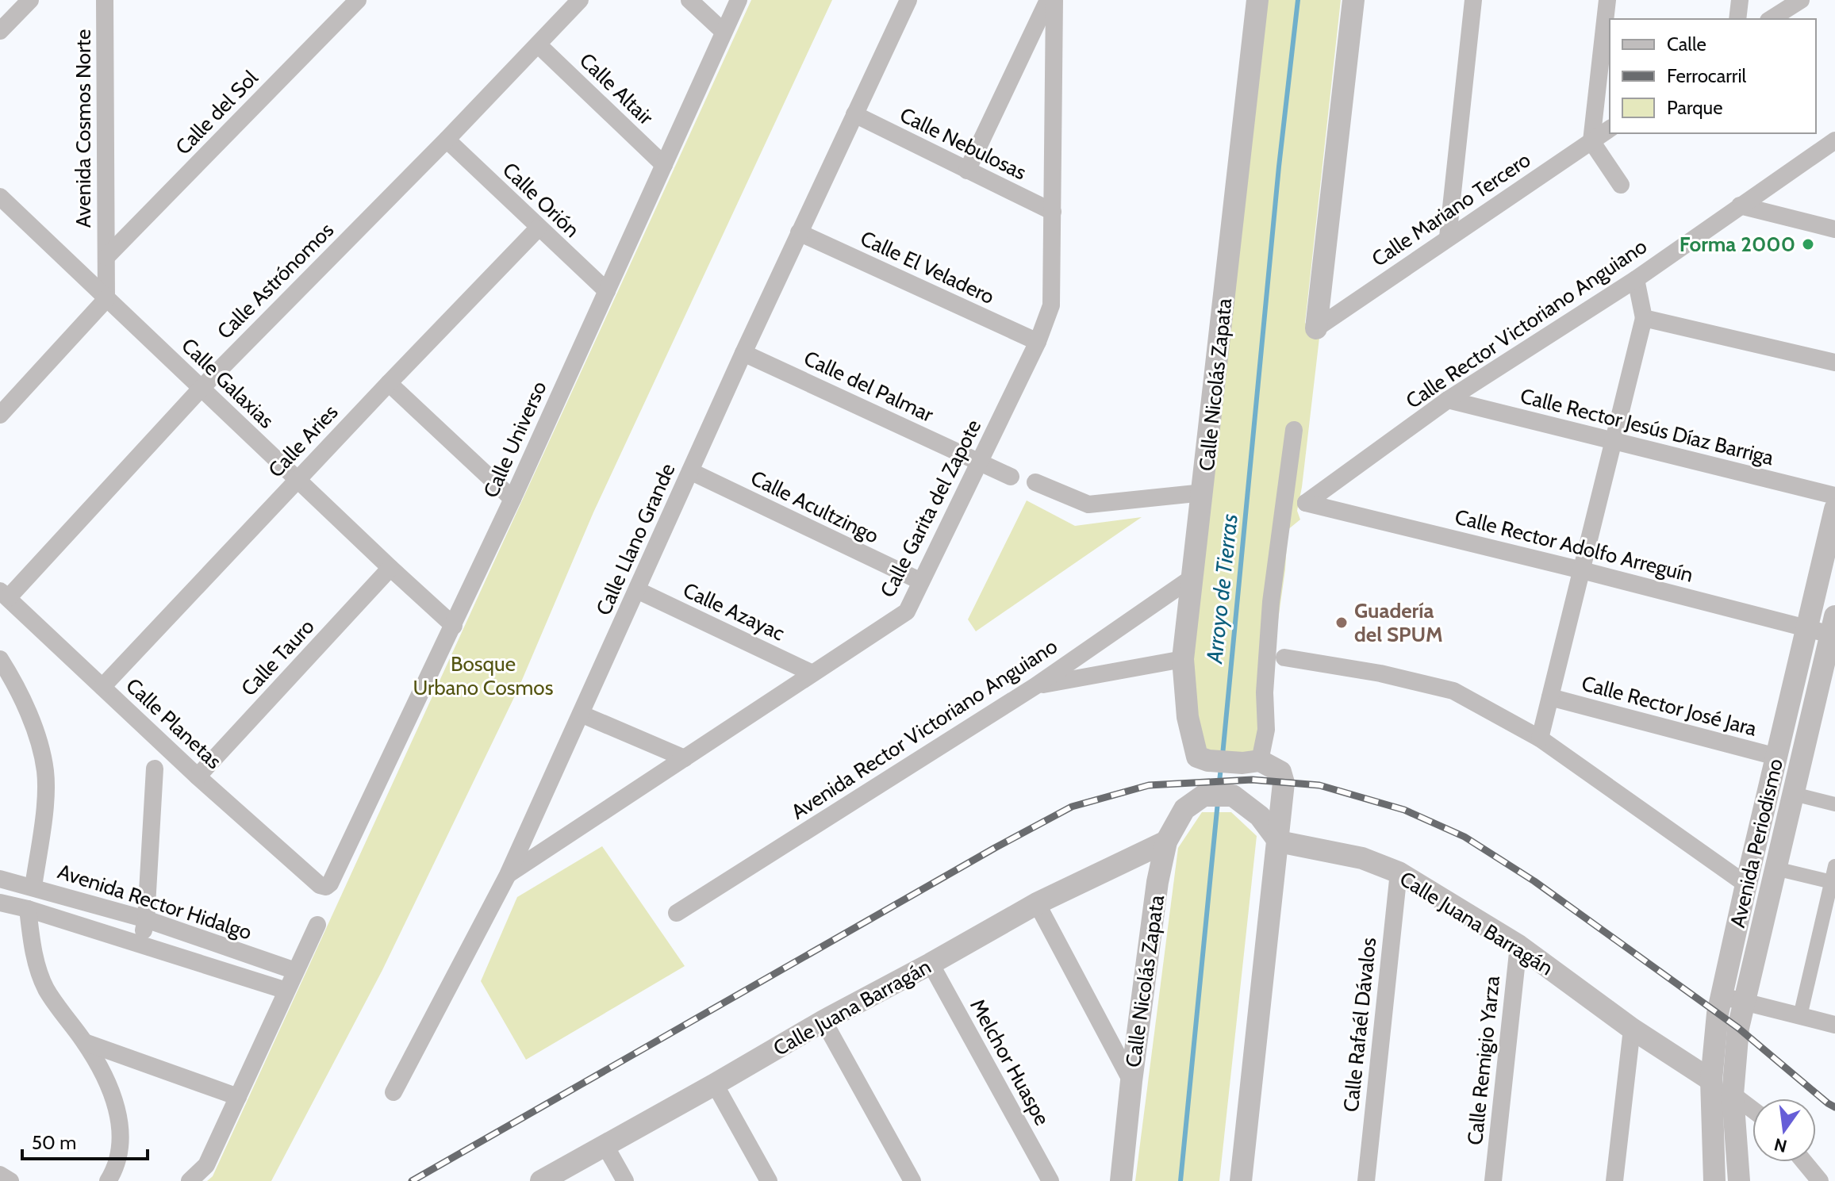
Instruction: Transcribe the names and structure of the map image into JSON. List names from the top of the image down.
{
  "streets": {
    "street": [
      "Calle Altair",
      "Calle del Sol",
      "Avenida Cosmos Norte",
      "Calle Nebulosas",
      "Calle Orión",
      "Calle Mariano Tercero",
      "Calle El Veladero",
      "Calle Astrónomos",
      "Calle Rector Victoriano Anguiano",
      "Calle Galaxias",
      "Calle Nicolás Zapata",
      "Calle del Palmar",
      "Calle Rector Jesús Díaz Barriga",
      "Calle Universo",
      "Calle Aries",
      "Calle Acultzingo",
      "Calle Garita del Zapote",
      "Calle Llano Grande",
      "Calle Rector Adolfo Arreguín",
      "Calle Azayac",
      "Calle Tauro",
      "Calle Rector José Jara",
      "Calle Planetas",
      "Avenida Rector Victoriano Anguiano",
      "Avenida Periodismo",
      "Avenida Rector Hidalgo",
      "Calle Juana Barragán",
      "Calle Rafaél Dávalos",
      "Calle Remigio Yarza",
      "Melchor Huaspe"
    ]
  },
  "crossings": [
    ["Calle Altair", "Calle Astrónomos"],
    ["Calle Altair", "Calle Universo"],
    ["Calle del Sol", "Avenida Cosmos Norte"],
    ["Avenida Cosmos Norte", "Calle Galaxias"],
    ["Calle Nebulosas", "Calle Garita del Zapote"],
    ["Calle Nebulosas", "Calle Llano Grande"],
    ["Calle Orión", "Calle Astrónomos"],
    ["Calle Orión", "Calle Universo"],
    ["Calle Orión", "Calle Aries"],
    ["Calle El Veladero", "Calle Garita del Zapote"],
    ["Calle El Veladero", "Calle Llano Grande"],
    ["Calle Astrónomos", "Calle Galaxias"],
    ["Calle Astrónomos", "Calle Planetas"],
    ["Calle Rector Victoriano Anguiano", "Calle Rector Jesús Díaz Barriga"],
    ["Calle Rector Victoriano Anguiano", "Calle Rector Adolfo Arreguín"],
    ["Calle Galaxias", "Calle Universo"],
    ["Calle Galaxias", "Calle Aries"],
    ["Calle Galaxias", "Calle Tauro"],
    ["Calle Nicolás Zapata", "Avenida Rector Victoriano Anguiano"],
    ["Calle Nicolás Zapata", "Calle Juana Barragán"],
    ["Calle del Palmar", "Calle Garita del Zapote"],
    ["Calle del Palmar", "Calle Llano Grande"],
    ["Calle Universo", "Calle Planetas"],
    ["Calle Aries", "Calle Planetas"],
    ["Calle Acultzingo", "Calle Garita del Zapote"],
    ["Calle Acultzingo", "Calle Llano Grande"],
    ["Calle Garita del Zapote", "Calle Llano Grande"],
    ["Calle Garita del Zapote", "Calle Azayac"],
    ["Calle Llano Grande", "Calle Azayac"],
    ["Calle Rector Adolfo Arreguín", "Avenida Periodismo"],
    ["Calle Tauro", "Calle Planetas"],
    ["Calle Rector José Jara", "Avenida Periodismo"],
    ["Avenida Periodismo", "Calle Juana Barragán"],
    ["Calle Juana Barragán", "Calle Rafaél Dávalos"],
    ["Calle Juana Barragán", "Calle Remigio Yarza"],
    ["Calle Juana Barragán", "Melchor Huaspe"]
  ],
  "water": ["Arroyo de Tierras"],
  "parks": ["Bosque Urbano Cosmos"],
  "places": ["Forma 2000", "Guadería del SPUM"],
  "legend": ["Calle", "Ferrocarril", "Parque"],
  "scale_bar": "50 m",
  "north": "bottom"
}
